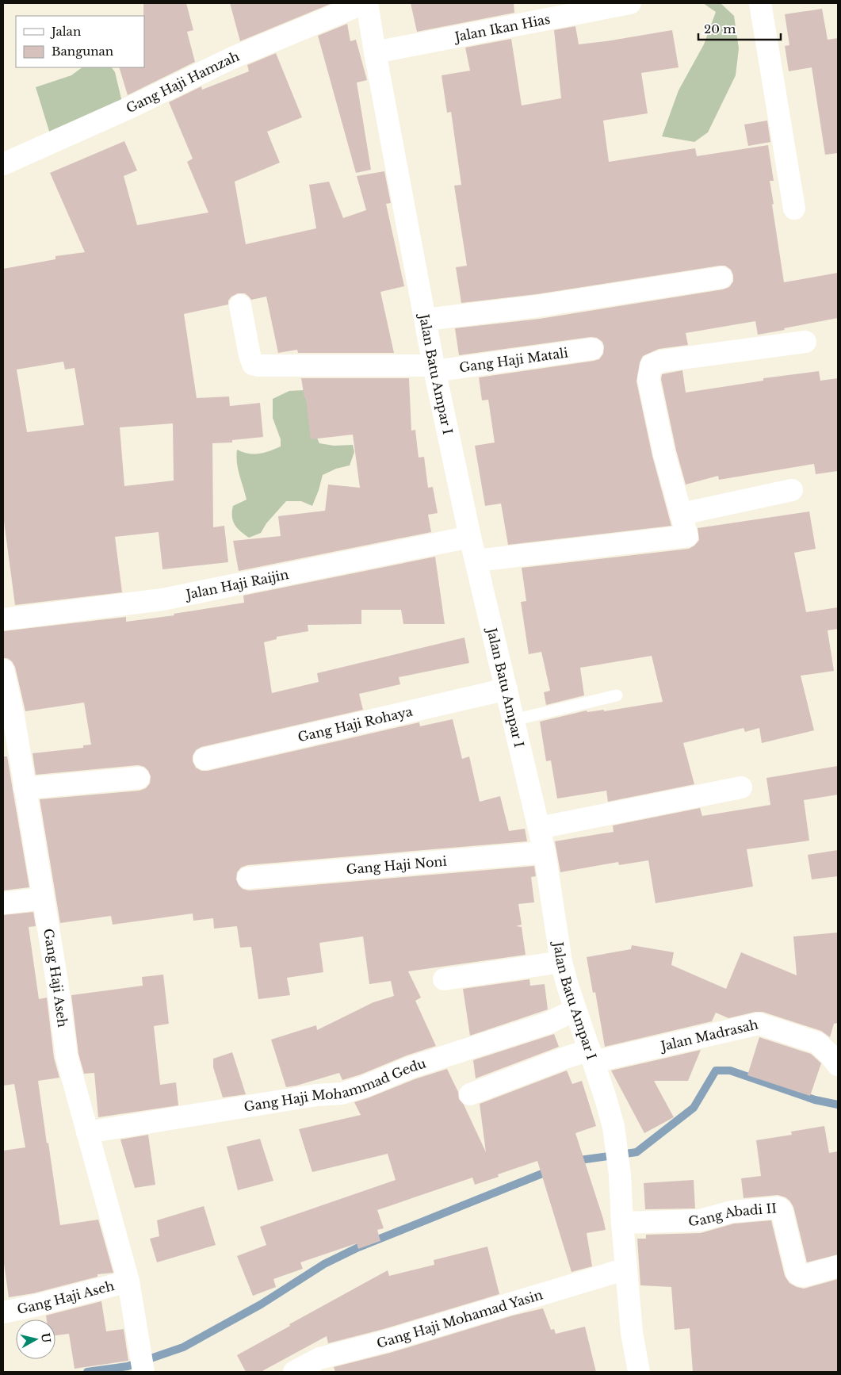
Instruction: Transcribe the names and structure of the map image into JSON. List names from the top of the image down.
{
  "streets": {
    "street": [
      "Jalan Ikan Hias",
      "Gang Haji Hamzah",
      "Gang Haji Matali",
      "Jalan Batu Ampar I",
      "Jalan Haji Raijin",
      "Gang Haji Rohaya",
      "Gang Haji Noni",
      "Gang Haji Aseh",
      "Jalan Madrasah",
      "Gang Haji Mohammad Gedu",
      "Gang Abadi II",
      "Gang Haji Mohamad Yasin"
    ]
  },
  "crossings": [
    ["Jalan Ikan Hias", "Jalan Batu Ampar I"],
    ["Gang Haji Matali", "Jalan Batu Ampar I"],
    ["Jalan Batu Ampar I", "Jalan Haji Raijin"],
    ["Jalan Batu Ampar I", "Gang Haji Rohaya"],
    ["Jalan Batu Ampar I", "Gang Haji Noni"],
    ["Jalan Batu Ampar I", "Jalan Madrasah"],
    ["Jalan Batu Ampar I", "Gang Haji Mohammad Gedu"],
    ["Jalan Batu Ampar I", "Gang Abadi II"],
    ["Jalan Batu Ampar I", "Gang Haji Mohamad Yasin"],
    ["Gang Haji Aseh", "Gang Haji Mohammad Gedu"]
  ],
  "legend": ["Jalan", "Bangunan"],
  "scale_bar": "20 m",
  "north": "right"
}
